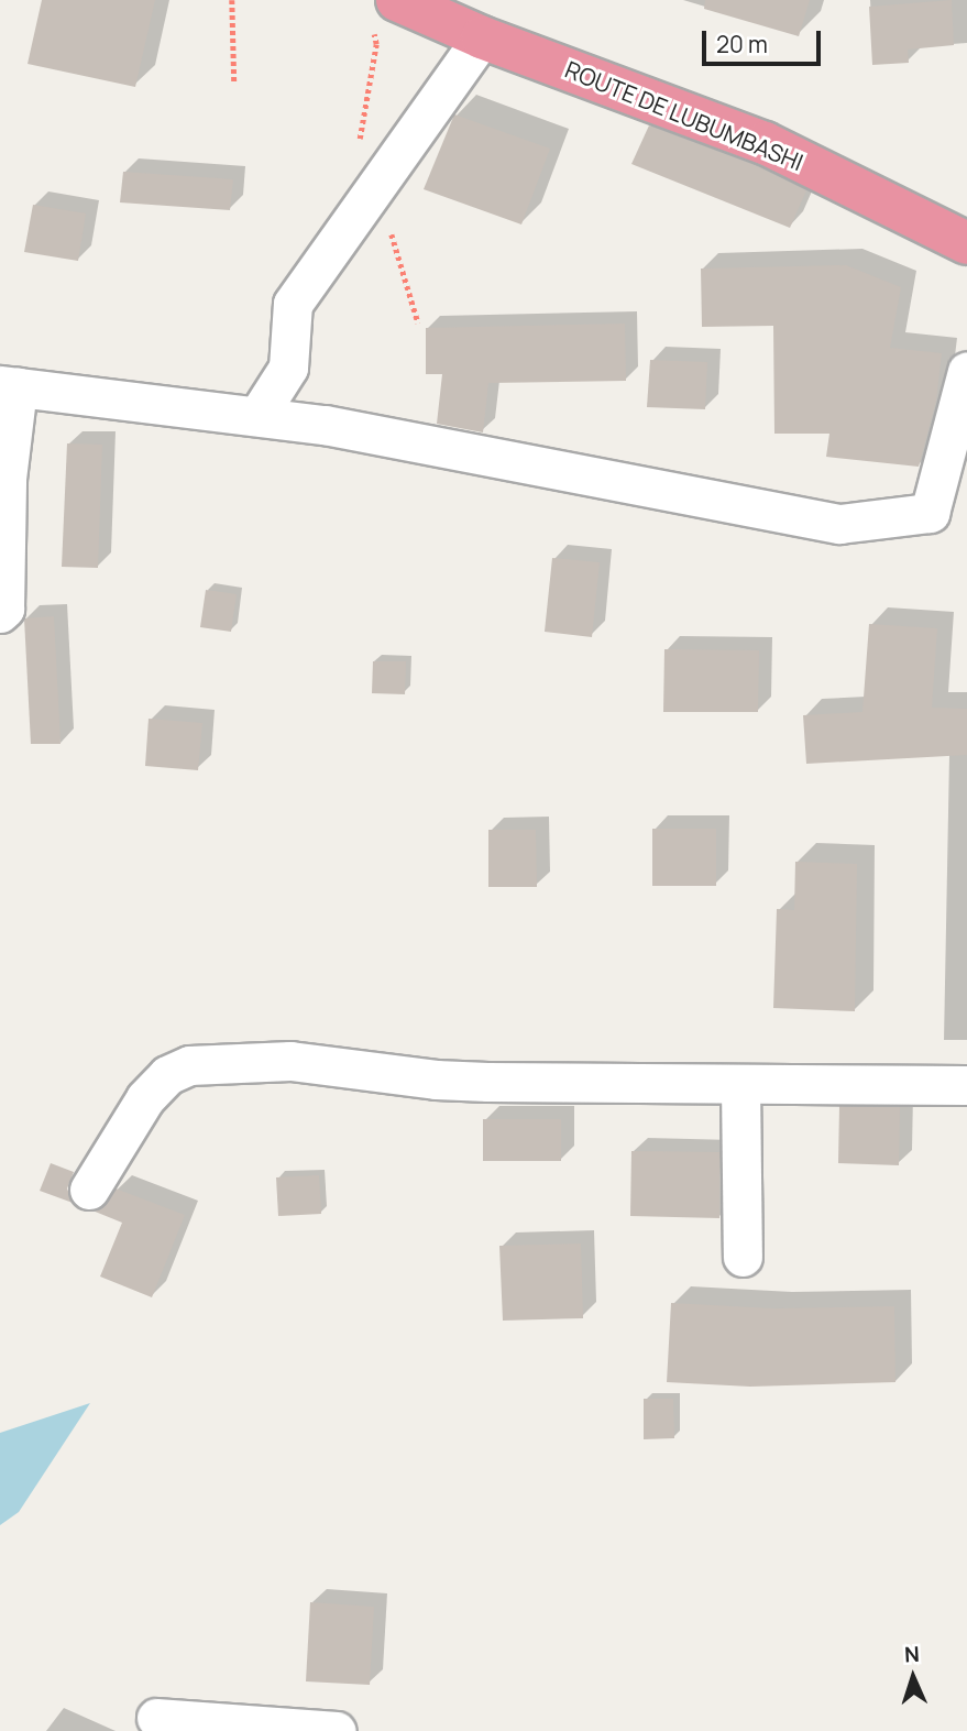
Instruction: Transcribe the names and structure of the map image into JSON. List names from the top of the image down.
{
  "streets": {
    "highway": ["ROUTE DE LUBUMBASHI"]
  },
  "scale_bar": "20 m",
  "north": "top"
}
